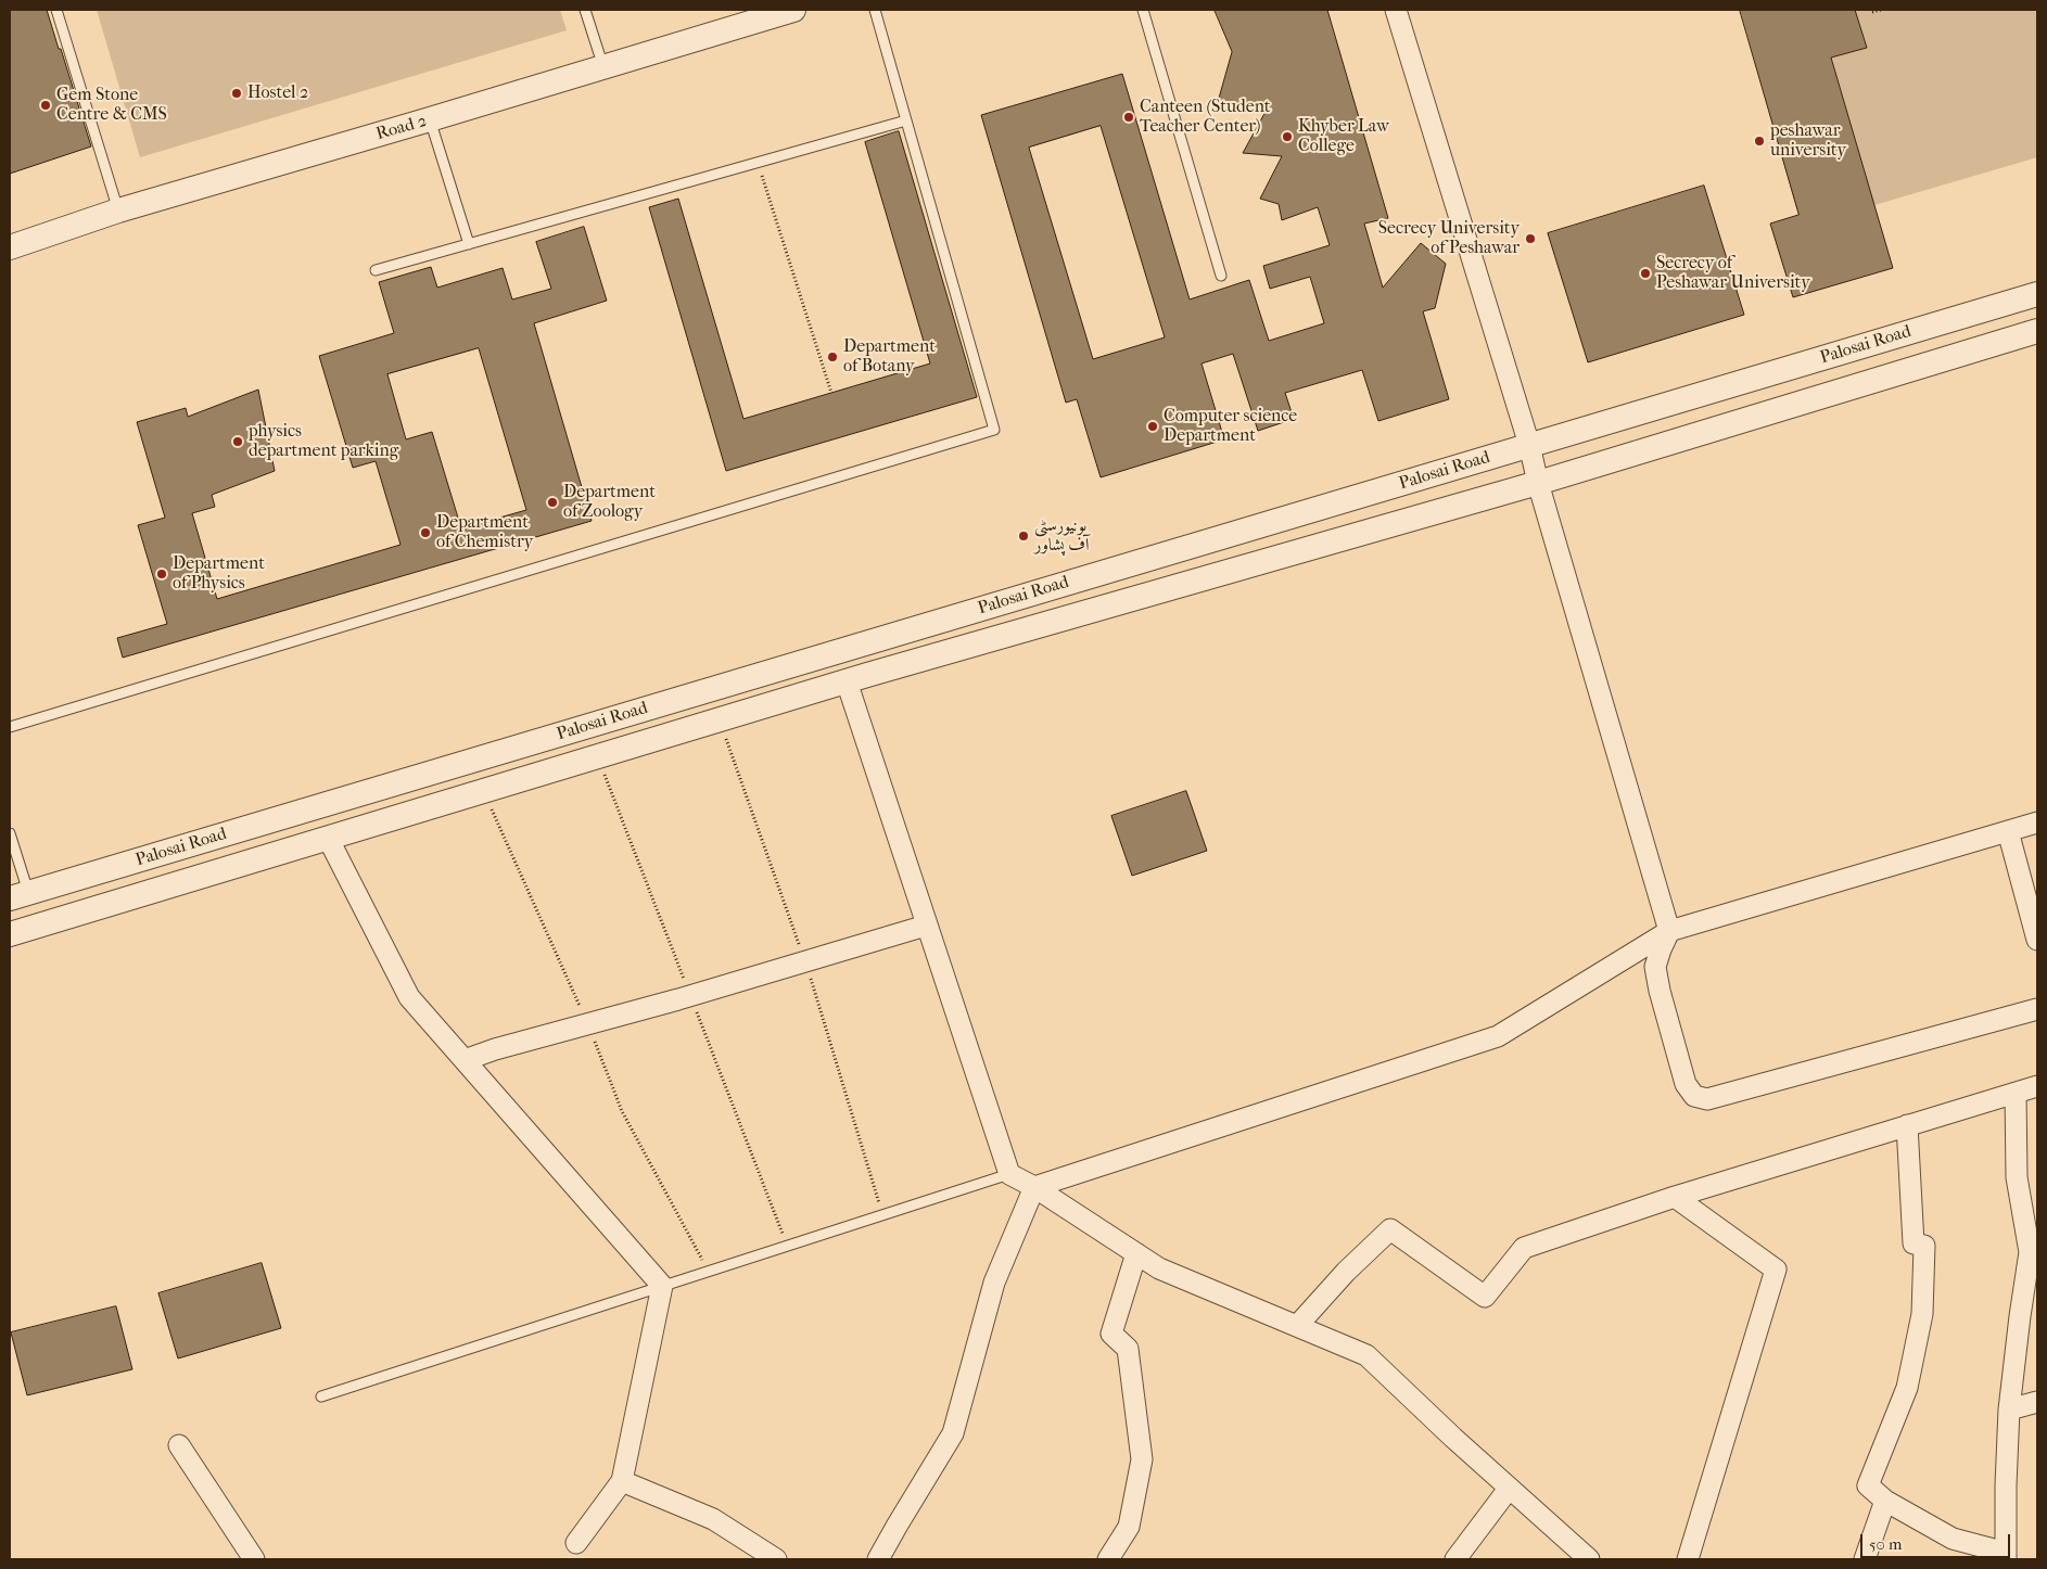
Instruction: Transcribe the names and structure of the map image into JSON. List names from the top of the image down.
{
  "streets": {
    "street": ["Road 2", "Palosai Road"]
  },
  "places": [
    "Hostel 2",
    "Gem Stone Centre & CMS",
    "Canteen (Student Teacher Center)",
    "Khyber Law College",
    "peshawar university",
    "Secrecy University of Peshawar",
    "Secrecy of Peshawar University",
    "Department of Botany",
    "Computer science Department",
    "physics department parking",
    "Department of Zoology",
    "Department of Chemistry",
    "یونیورسٹی آف پشاور",
    "Department of Physics"
  ],
  "scale_bar": "50 m"
}
